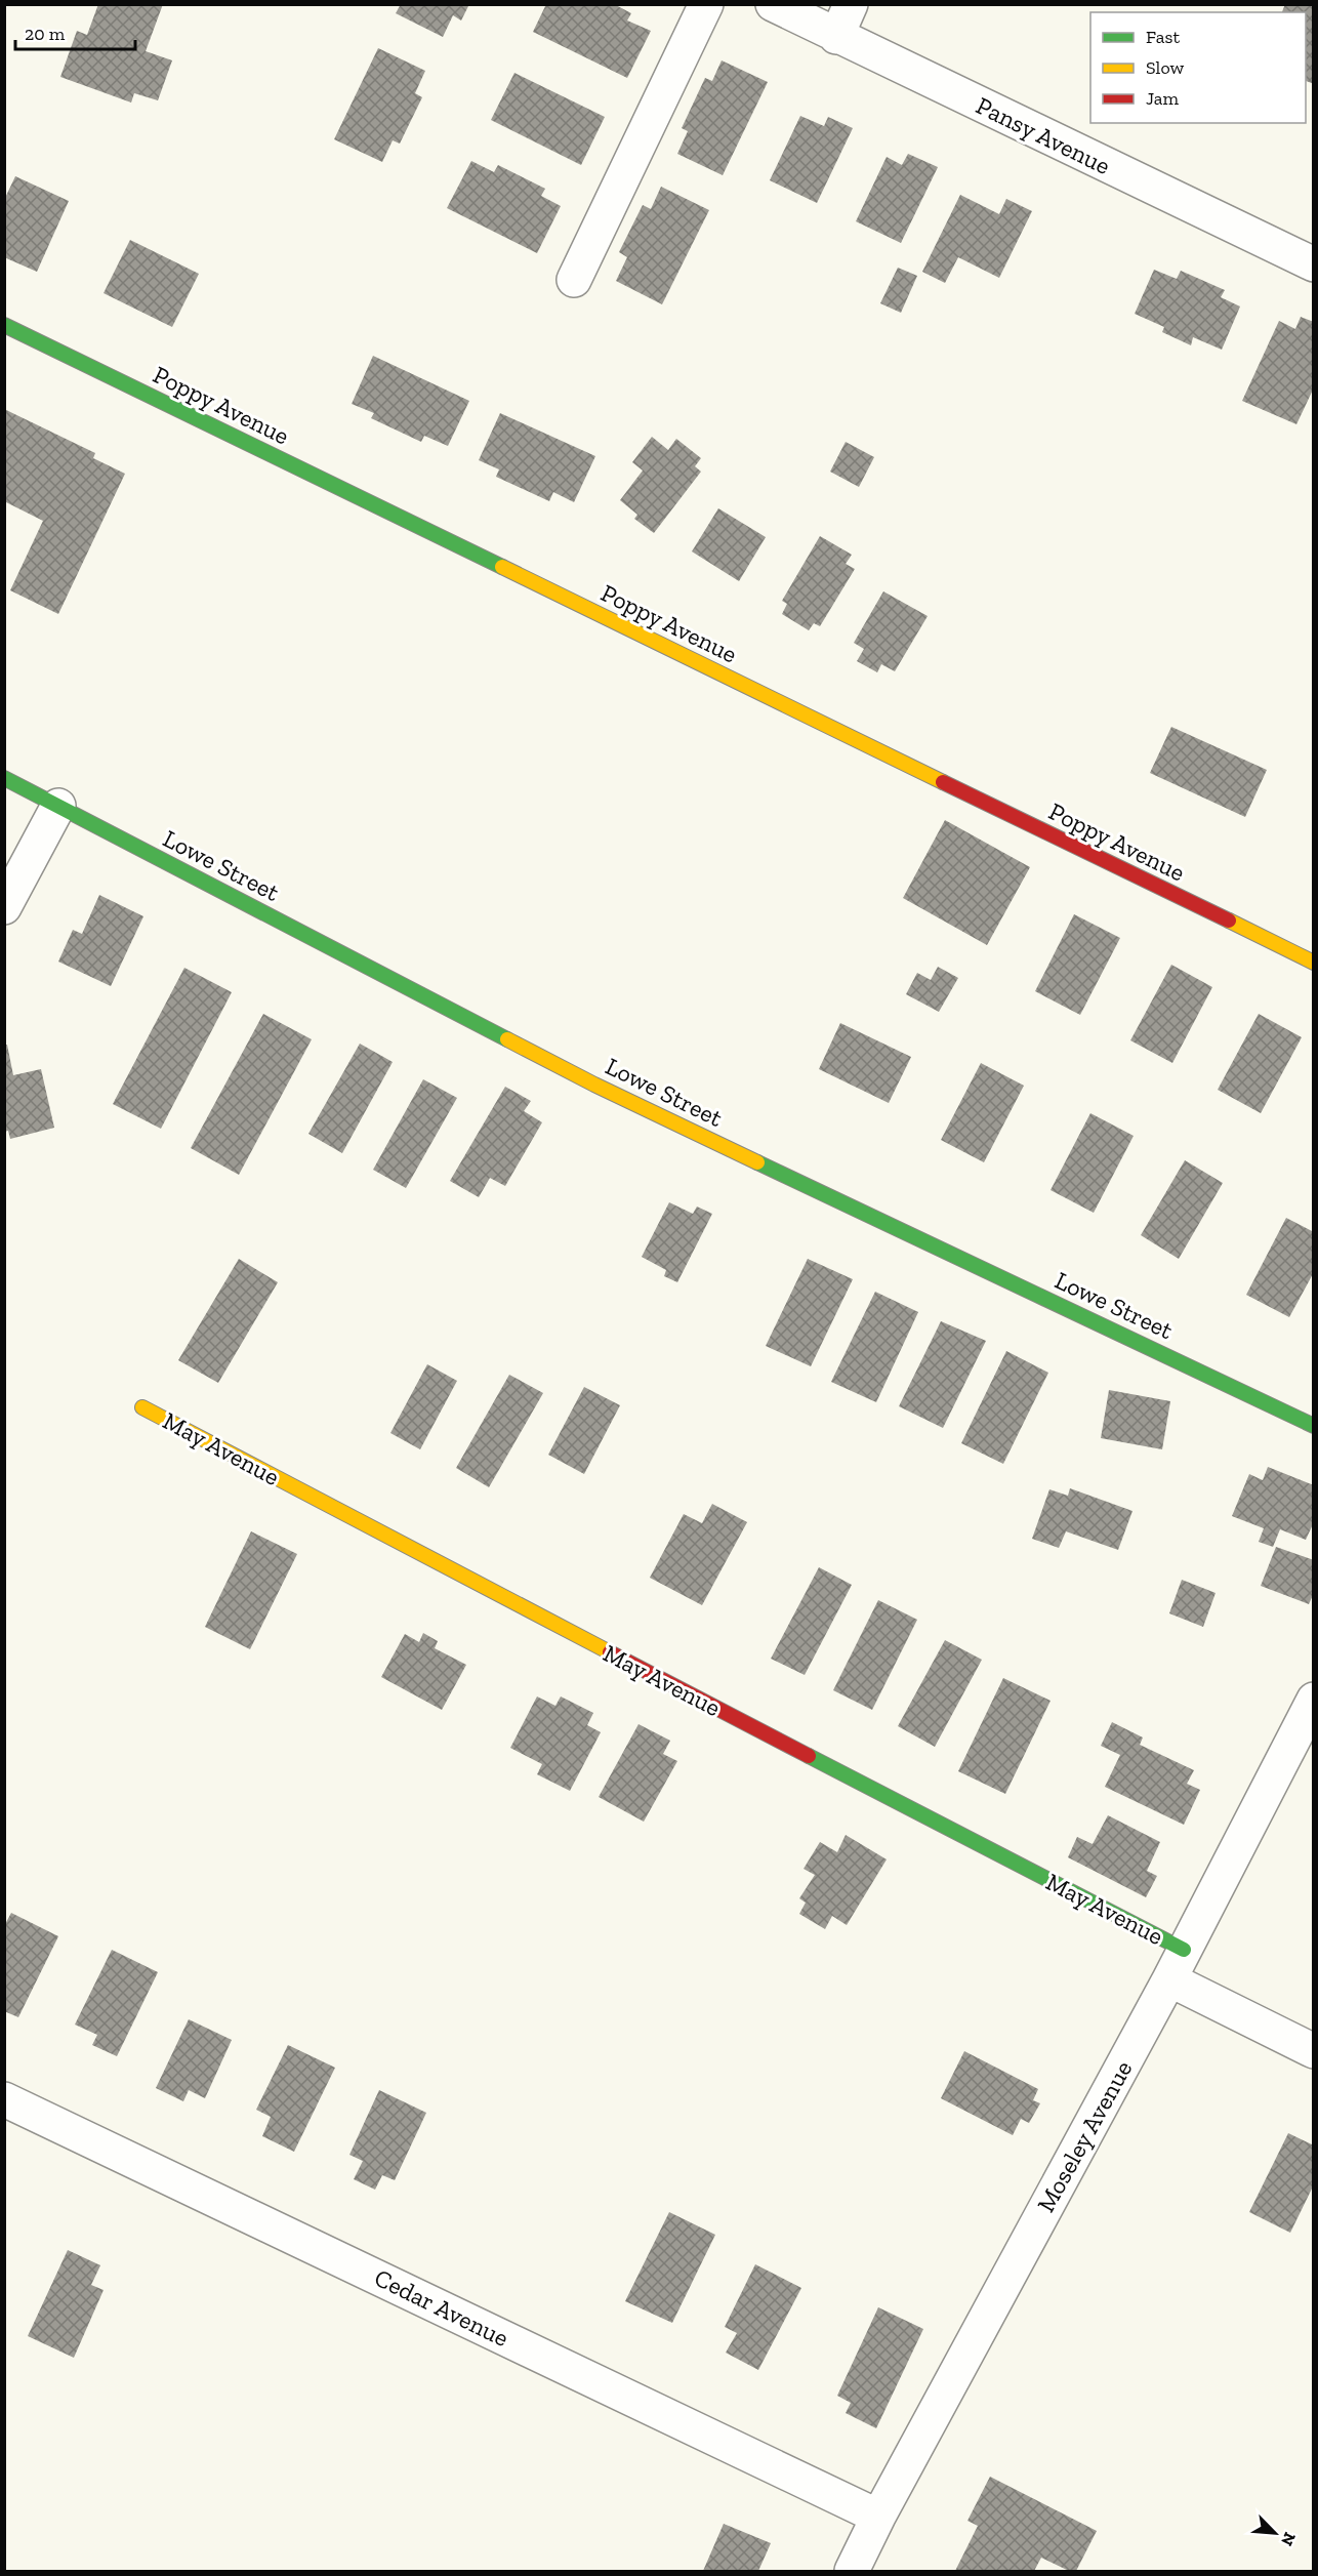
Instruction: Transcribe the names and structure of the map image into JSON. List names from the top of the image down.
{
  "streets": {
    "street": [
      "Pansy Avenue",
      "Poppy Avenue",
      "Lowe Street",
      "May Avenue",
      "Moseley Avenue",
      "Cedar Avenue"
    ]
  },
  "crossings": [
    ["May Avenue", "Moseley Avenue"],
    ["Moseley Avenue", "Cedar Avenue"]
  ],
  "legend": ["Fast", "Slow", "Jam"],
  "scale_bar": "20 m",
  "north": "bottom right"
}
